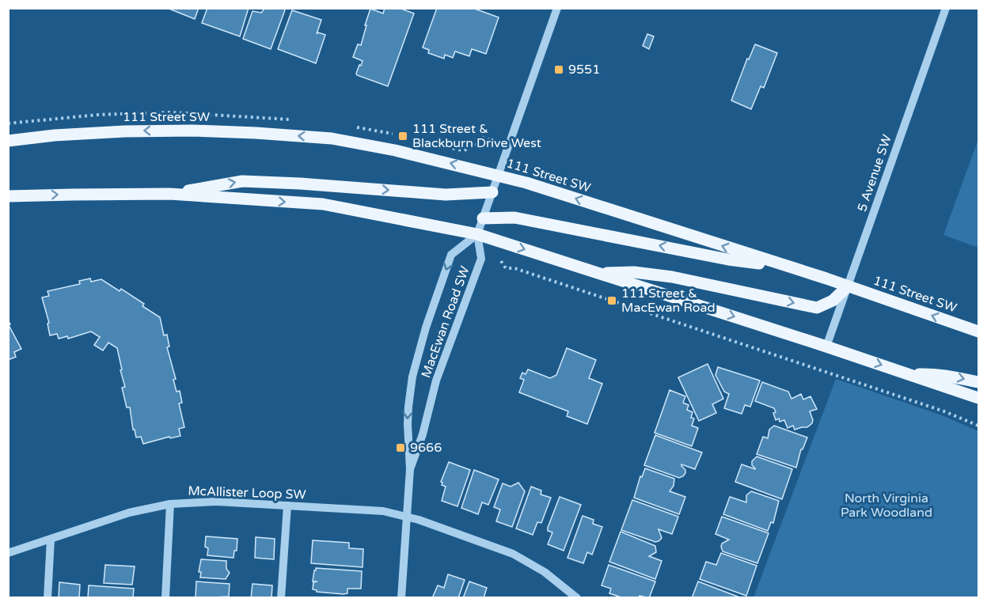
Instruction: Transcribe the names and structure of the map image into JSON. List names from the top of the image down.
{
  "streets": {
    "main road": ["111 Street SW"],
    "street": ["5 Avenue SW", "MacEwan Road SW", "McAllister Loop SW"]
  },
  "crossings": [
    ["111 Street SW", "5 Avenue SW"],
    ["MacEwan Road SW", "McAllister Loop SW"]
  ],
  "parks": ["North Virginia Park Woodland"],
  "places": {
    "transit": [
      "9551",
      "111 Street & Blackburn Drive West",
      "111 Street & MacEwan Road",
      "9666"
    ]
  }
}
